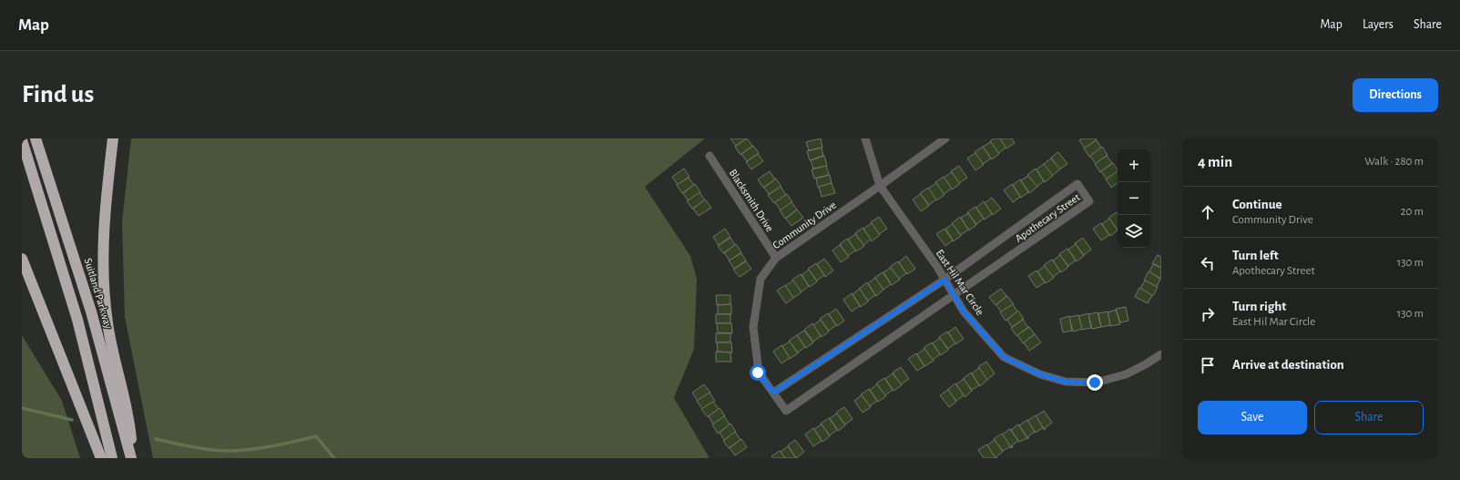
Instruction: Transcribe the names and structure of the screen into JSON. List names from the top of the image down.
{
  "streets": {
    "highway": ["Suitland Parkway"],
    "street": [
      "Blacksmith Drive",
      "Apothecary Street",
      "Community Drive",
      "East Hil Mar Circle"
    ]
  },
  "crossings": [
    ["Blacksmith Drive", "Community Drive"],
    ["Apothecary Street", "Community Drive"],
    ["Apothecary Street", "East Hil Mar Circle"],
    ["Community Drive", "East Hil Mar Circle"]
  ],
  "page": {
    "header": "Map",
    "nav": ["Map", "Layers", "Share"],
    "buttons": [
      "Directions",
      ["Save", "Share"]
    ],
    "title": "Find us",
    "heading": ["4 min", "Walk · 280 m"],
    "map_buttons": ["+", "−"],
    "list": [
      ["Continue", "Community Drive", "20 m"],
      ["Turn left", "Apothecary Street", "130 m"],
      ["Turn right", "East Hil Mar Circle", "130 m"],
      "Arrive at destination"
    ]
  }
}
